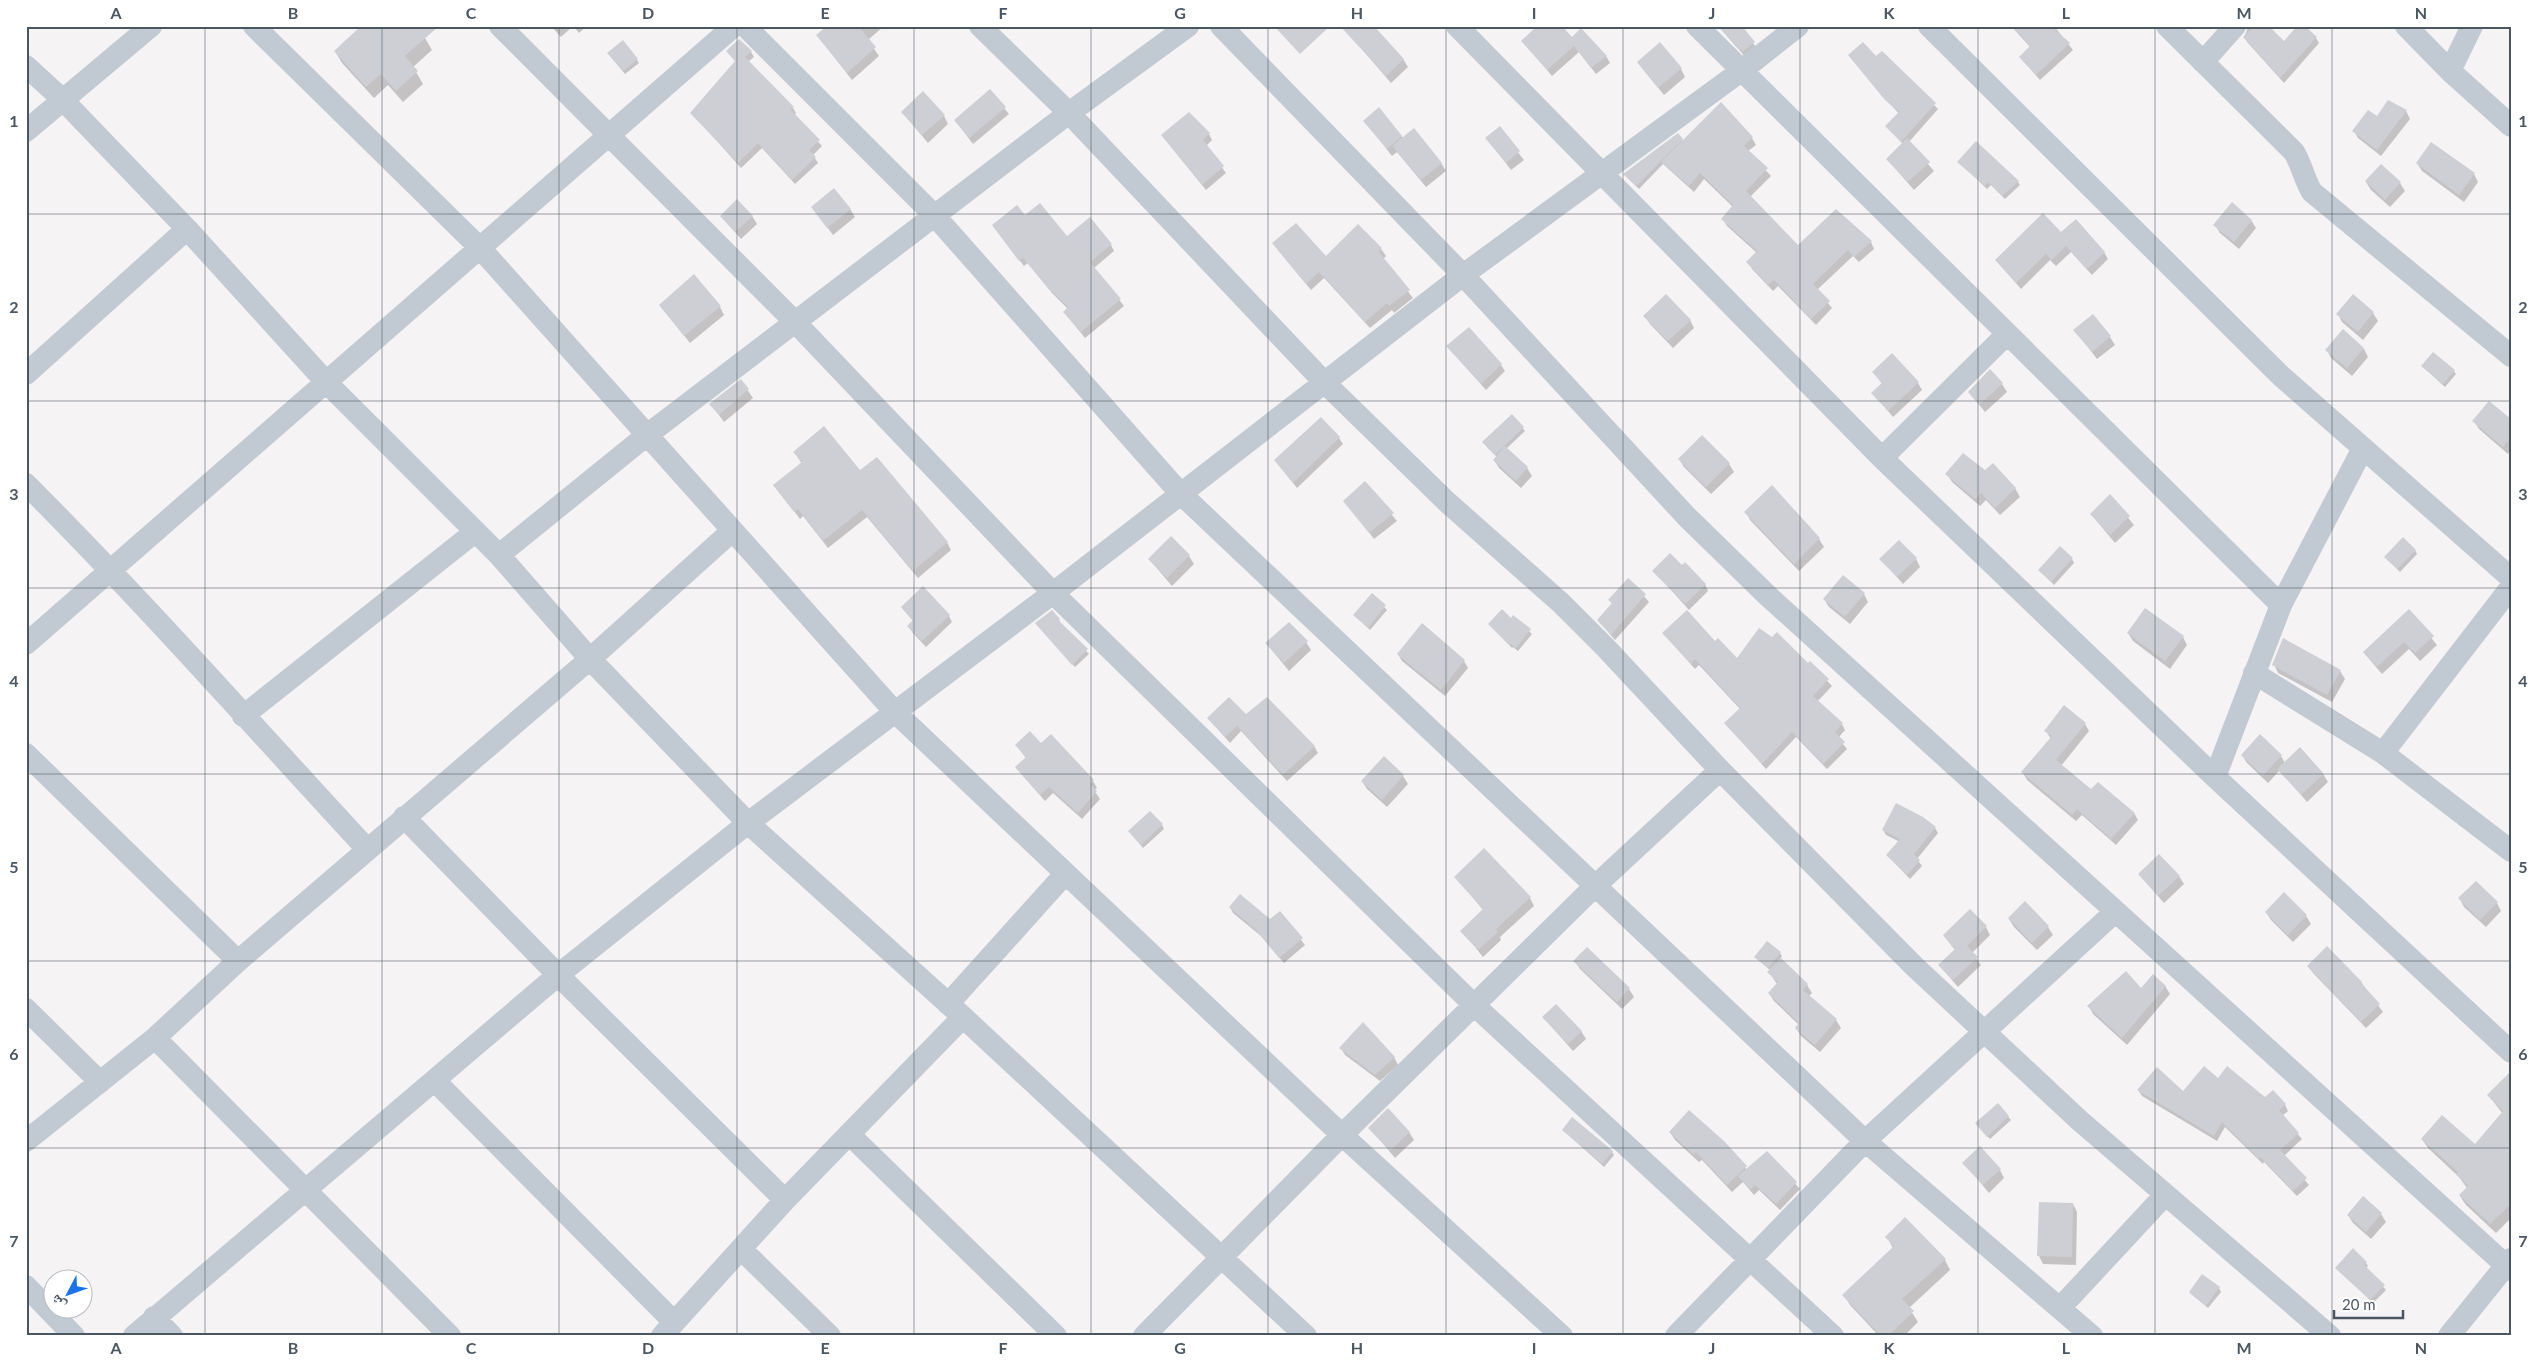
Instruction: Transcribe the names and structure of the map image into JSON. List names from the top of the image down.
{
  "scale_bar": "20 m",
  "north": "bottom left",
  "grid": {
    "columns": [
      "A",
      "B",
      "C",
      "D",
      "E",
      "F",
      "G",
      "H",
      "I",
      "J",
      "K",
      "L",
      "M",
      "N"
    ],
    "rows": [
      "1",
      "2",
      "3",
      "4",
      "5",
      "6",
      "7"
    ]
  }
}
